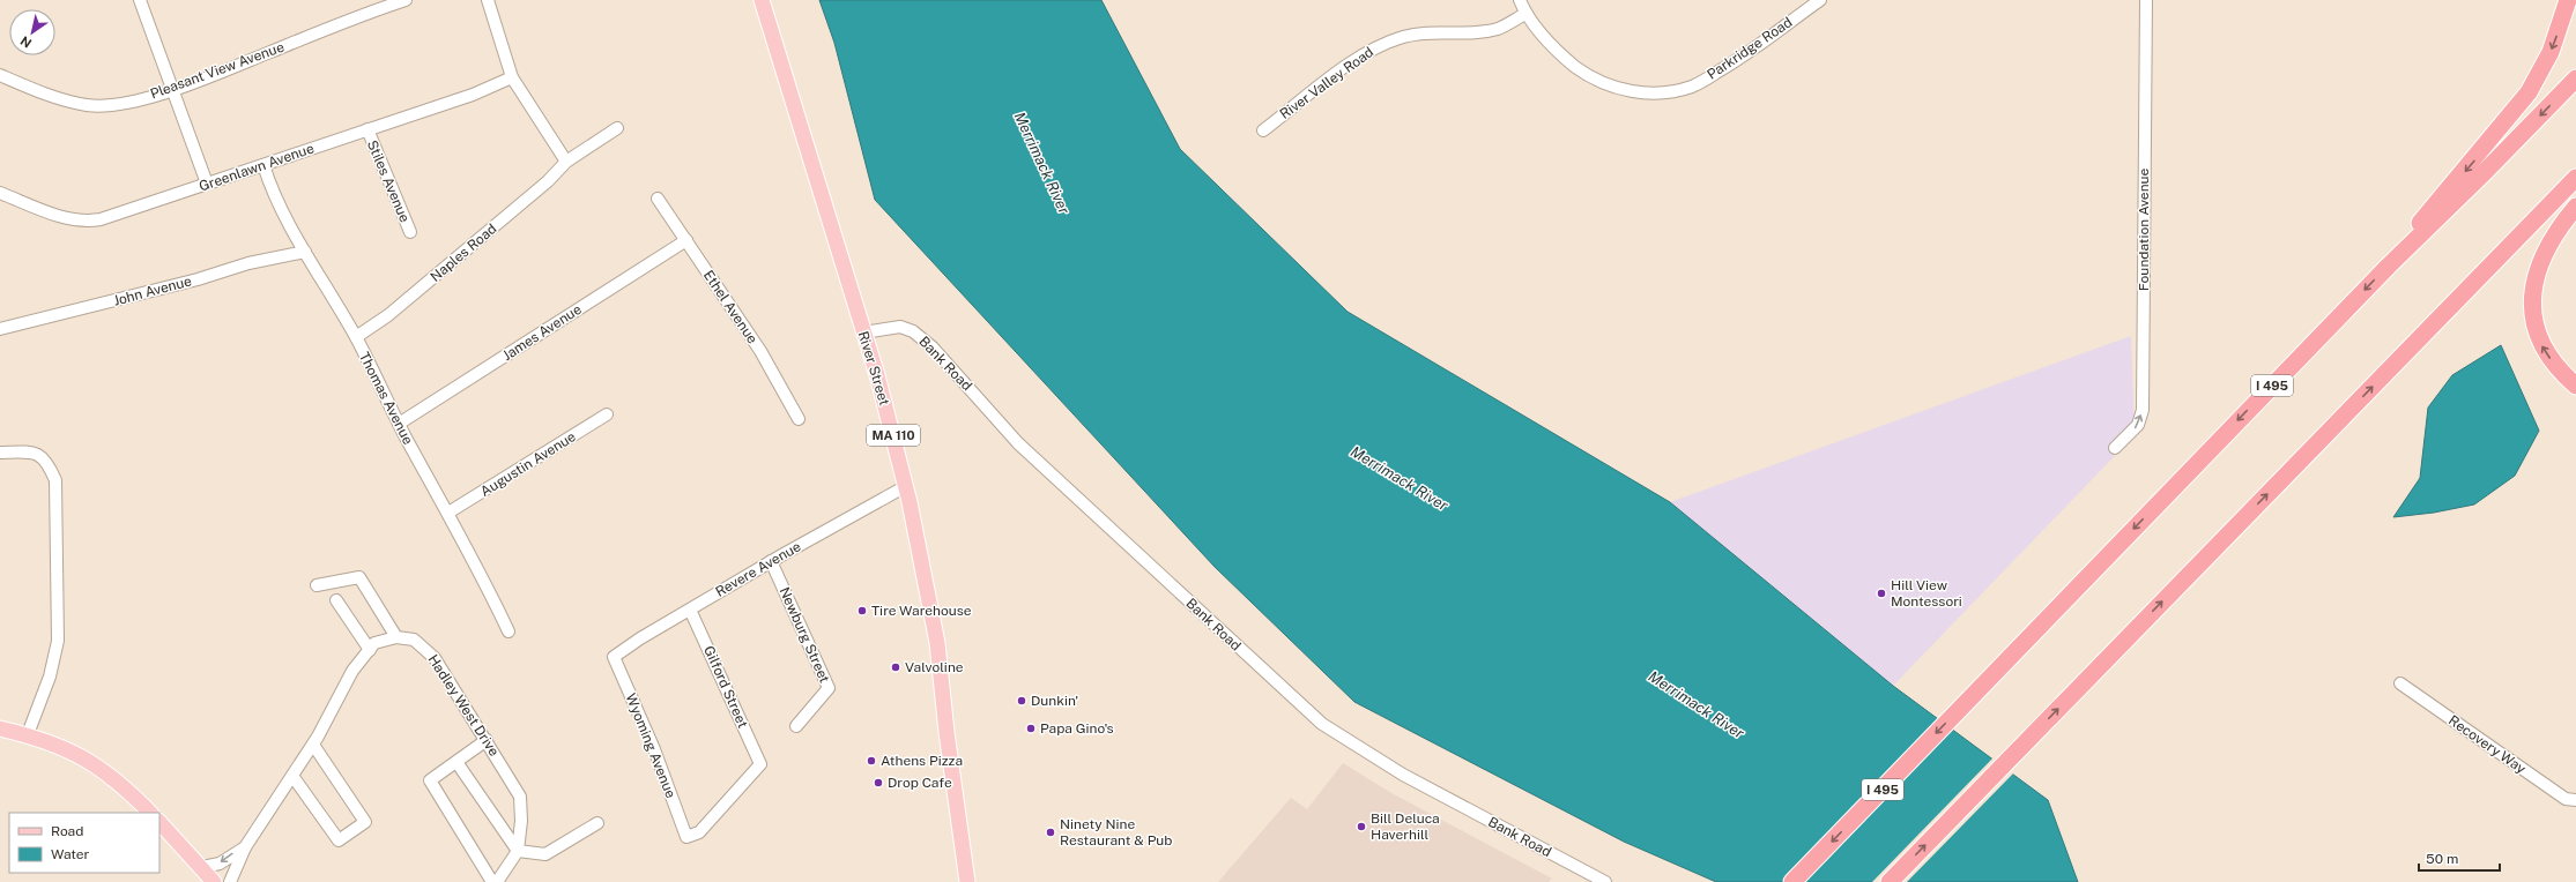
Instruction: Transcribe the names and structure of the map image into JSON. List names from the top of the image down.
{
  "streets": {
    "highway": ["I 495"],
    "main road": ["River Street", "MA 110"],
    "street": [
      "Parkridge Road",
      "Pleasant View Avenue",
      "River Valley Road",
      "Greenlawn Avenue",
      "Stiles Avenue",
      "Foundation Avenue",
      "Naples Road",
      "John Avenue",
      "Ethel Avenue",
      "James Avenue",
      "Bank Road",
      "Thomas Avenue",
      "Augustin Avenue",
      "Revere Avenue",
      "Newburg Street",
      "Gilford Street",
      "Hadley West Drive",
      "Recovery Way",
      "Wyoming Avenue"
    ]
  },
  "crossings": [
    ["Parkridge Road", "River Valley Road"],
    ["Greenlawn Avenue", "Stiles Avenue"],
    ["Greenlawn Avenue", "Thomas Avenue"],
    ["Naples Road", "Thomas Avenue"],
    ["John Avenue", "Thomas Avenue"],
    ["Ethel Avenue", "James Avenue"],
    ["James Avenue", "Thomas Avenue"],
    ["Bank Road", "River Street"],
    ["River Street", "Revere Avenue"],
    ["Thomas Avenue", "Augustin Avenue"],
    ["Revere Avenue", "Newburg Street"],
    ["Revere Avenue", "Gilford Street"],
    ["Revere Avenue", "Wyoming Avenue"],
    ["Gilford Street", "Wyoming Avenue"]
  ],
  "one_way": ["Foundation Avenue"],
  "water": ["Merrimack River"],
  "places": [
    "Hill View Montessori",
    "Tire Warehouse",
    "Valvoline",
    "Dunkin'",
    "Papa Gino's",
    "Athens Pizza",
    "Drop Cafe",
    "Bill Deluca Haverhill",
    "Ninety Nine Restaurant & Pub"
  ],
  "legend": ["Road", "Water"],
  "scale_bar": "50 m",
  "north": "bottom left"
}
